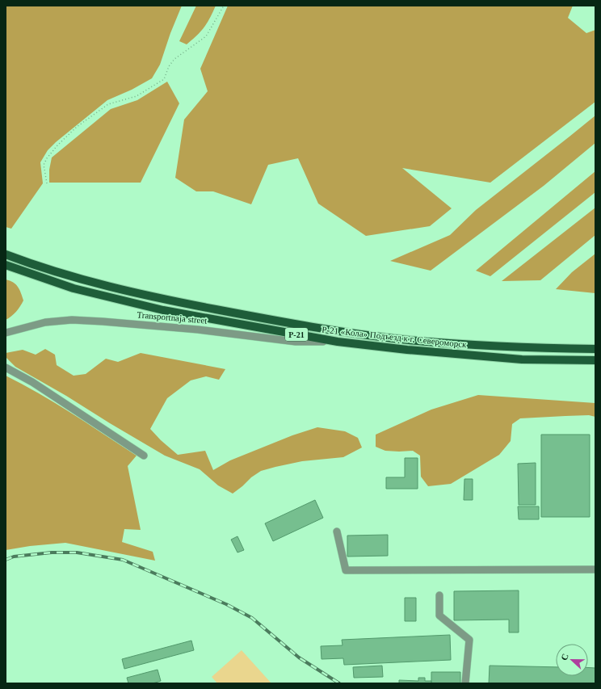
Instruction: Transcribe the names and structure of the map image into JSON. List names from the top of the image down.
{
  "streets": {
    "main road": ["Р-21", "Р-21 «Кола» Подъезд к г. Североморск"],
    "street": ["Transportnaja street"]
  },
  "crossings": [
    ["Transportnaja street", "Р-21 «Кола» Подъезд к г. Североморск"]
  ],
  "north": "left"
}
